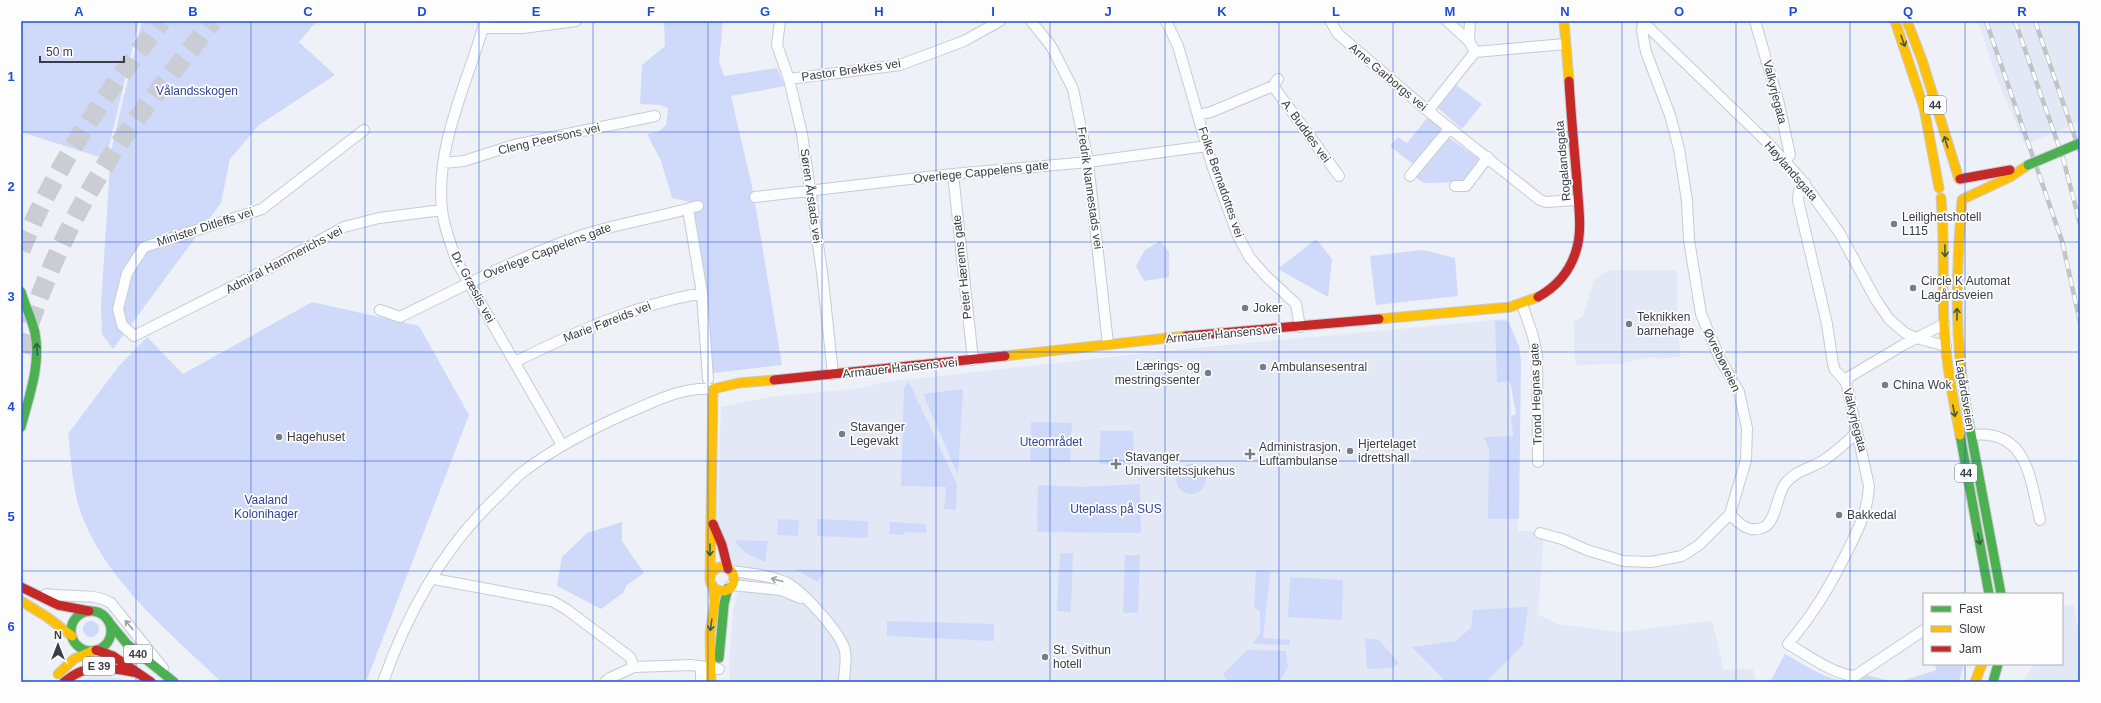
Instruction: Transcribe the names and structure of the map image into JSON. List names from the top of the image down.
{
  "streets": {
    "main road": [
      "44",
      "Rogalandsgata",
      "Armauer Hansens vei",
      "Lagårdsveien",
      "440",
      "E 39"
    ],
    "street": [
      "Pastor Brekkes vei",
      "Arne Garborgs vei",
      "Valkyrjegata",
      "A. Buddes vei",
      "Cleng Peersons vei",
      "Høylandsgata",
      "Overlege Cappelens gate",
      "Folke Bernadottes vei",
      "Fredrik Nannestads vei",
      "Søren Årstads vei",
      "Minister Ditleffs vei",
      "Admiral Hammerichs vei",
      "Peter Hærems gate",
      "Dr. Græslis vei",
      "Marie Føreids vei",
      "Øvrebøveien",
      "Trond Hegnas gate"
    ]
  },
  "crossings": [
    ["Pastor Brekkes vei", "Søren Årstads vei"],
    ["Arne Garborgs vei", "Rogalandsgata"],
    ["Valkyrjegata", "Høylandsgata"],
    ["44", "Lagårdsveien"],
    ["A. Buddes vei", "Folke Bernadottes vei"],
    ["Cleng Peersons vei", "Dr. Græslis vei"],
    ["Rogalandsgata", "Armauer Hansens vei"],
    ["Høylandsgata", "Øvrebøveien"],
    ["Høylandsgata", "Lagårdsveien"],
    ["Overlege Cappelens gate", "Folke Bernadottes vei"],
    ["Overlege Cappelens gate", "Fredrik Nannestads vei"],
    ["Overlege Cappelens gate", "Søren Årstads vei"],
    ["Overlege Cappelens gate", "Peter Hærems gate"],
    ["Overlege Cappelens gate", "Dr. Græslis vei"],
    ["Overlege Cappelens gate", "Marie Føreids vei"],
    ["Folke Bernadottes vei", "Armauer Hansens vei"],
    ["Fredrik Nannestads vei", "Armauer Hansens vei"],
    ["Søren Årstads vei", "Armauer Hansens vei"],
    ["Minister Ditleffs vei", "Admiral Hammerichs vei"],
    ["Admiral Hammerichs vei", "Dr. Græslis vei"],
    ["Peter Hærems gate", "Armauer Hansens vei"],
    ["Dr. Græslis vei", "Marie Føreids vei"],
    ["Dr. Græslis vei", "Armauer Hansens vei"],
    ["Armauer Hansens vei", "Trond Hegnas gate"],
    ["440", "E 39"]
  ],
  "parks": [
    "Vålandsskogen",
    "Uteområdet",
    "Vaaland Kolonihager",
    "Uteplass på SUS"
  ],
  "places": {
    "other": [
      "Leilighetshotell L115",
      "Circle K Automat Lagårdsveien",
      "Joker",
      "Teknikken barnehage",
      "Ambulansesentral",
      "Lærings- og mestringssenter",
      "China Wok",
      "Stavanger Legevakt",
      "Hagehuset",
      "Hjertelaget idrettshall",
      "Bakkedal",
      "St. Svithun hotell"
    ],
    "health": ["Administrasjon, Luftambulanse", "Stavanger Universitetssjukehus"]
  },
  "legend": ["Fast", "Slow", "Jam"],
  "scale_bar": "50 m",
  "north": "top",
  "grid": {
    "columns": [
      "A",
      "B",
      "C",
      "D",
      "E",
      "F",
      "G",
      "H",
      "I",
      "J",
      "K",
      "L",
      "M",
      "N",
      "O",
      "P",
      "Q",
      "R"
    ],
    "rows": [
      "1",
      "2",
      "3",
      "4",
      "5",
      "6"
    ]
  }
}
